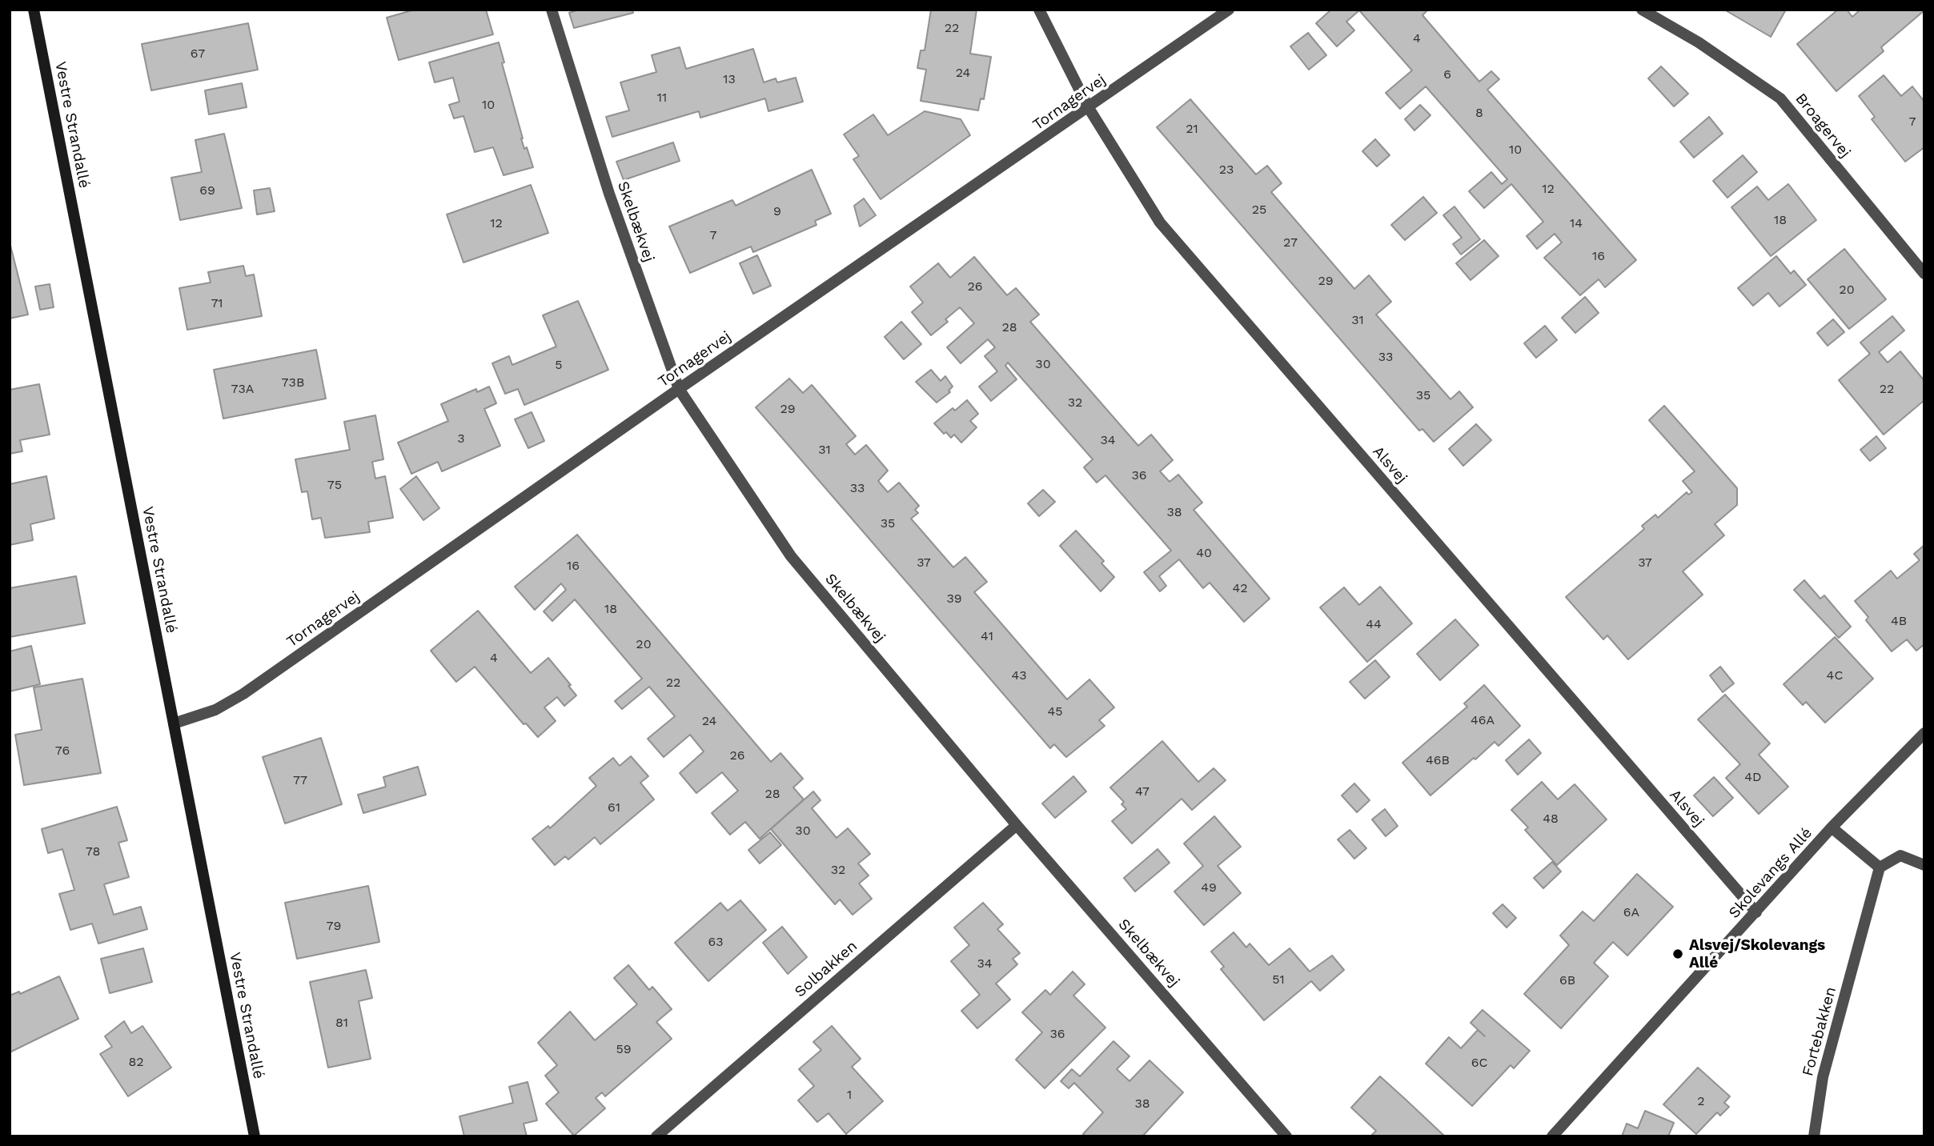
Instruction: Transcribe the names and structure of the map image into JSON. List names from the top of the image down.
{
  "streets": {
    "street": [
      "Tornagervej",
      "Vestre Strandallé",
      "Broagervej",
      "Skelbækvej",
      "Alsvej",
      "Skolevangs Allé",
      "Solbakken",
      "Fortebakken"
    ]
  },
  "crossings": [
    ["Tornagervej", "Vestre Strandallé"],
    ["Tornagervej", "Skelbækvej"],
    ["Tornagervej", "Alsvej"],
    ["Skelbækvej", "Solbakken"],
    ["Alsvej", "Skolevangs Allé"]
  ],
  "places": ["Alsvej/Skolevangs Allé"],
  "house_numbers": [
    "22",
    "4",
    "67",
    "24",
    "6",
    "13",
    "11",
    "10",
    "8",
    "7",
    "21",
    "10",
    "23",
    "12",
    "69",
    "25",
    "9",
    "18",
    "12",
    "14",
    "7",
    "27",
    "16",
    "29",
    "26",
    "20",
    "71",
    "31",
    "28",
    "33",
    "30",
    "5",
    "73B",
    "73A",
    "22",
    "35",
    "32",
    "29",
    "3",
    "34",
    "31",
    "36",
    "75",
    "33",
    "38",
    "35",
    "40",
    "37",
    "37",
    "16",
    "42",
    "39",
    "18",
    "4B",
    "44",
    "41",
    "20",
    "4",
    "43",
    "4C",
    "22",
    "45",
    "46A",
    "24",
    "76",
    "26",
    "46B",
    "4D",
    "77",
    "47",
    "28",
    "61",
    "48",
    "30",
    "78",
    "32",
    "49",
    "6A",
    "79",
    "63",
    "34",
    "51",
    "6B",
    "81",
    "36",
    "59",
    "82",
    "6C",
    "1",
    "2",
    "38"
  ]
}
